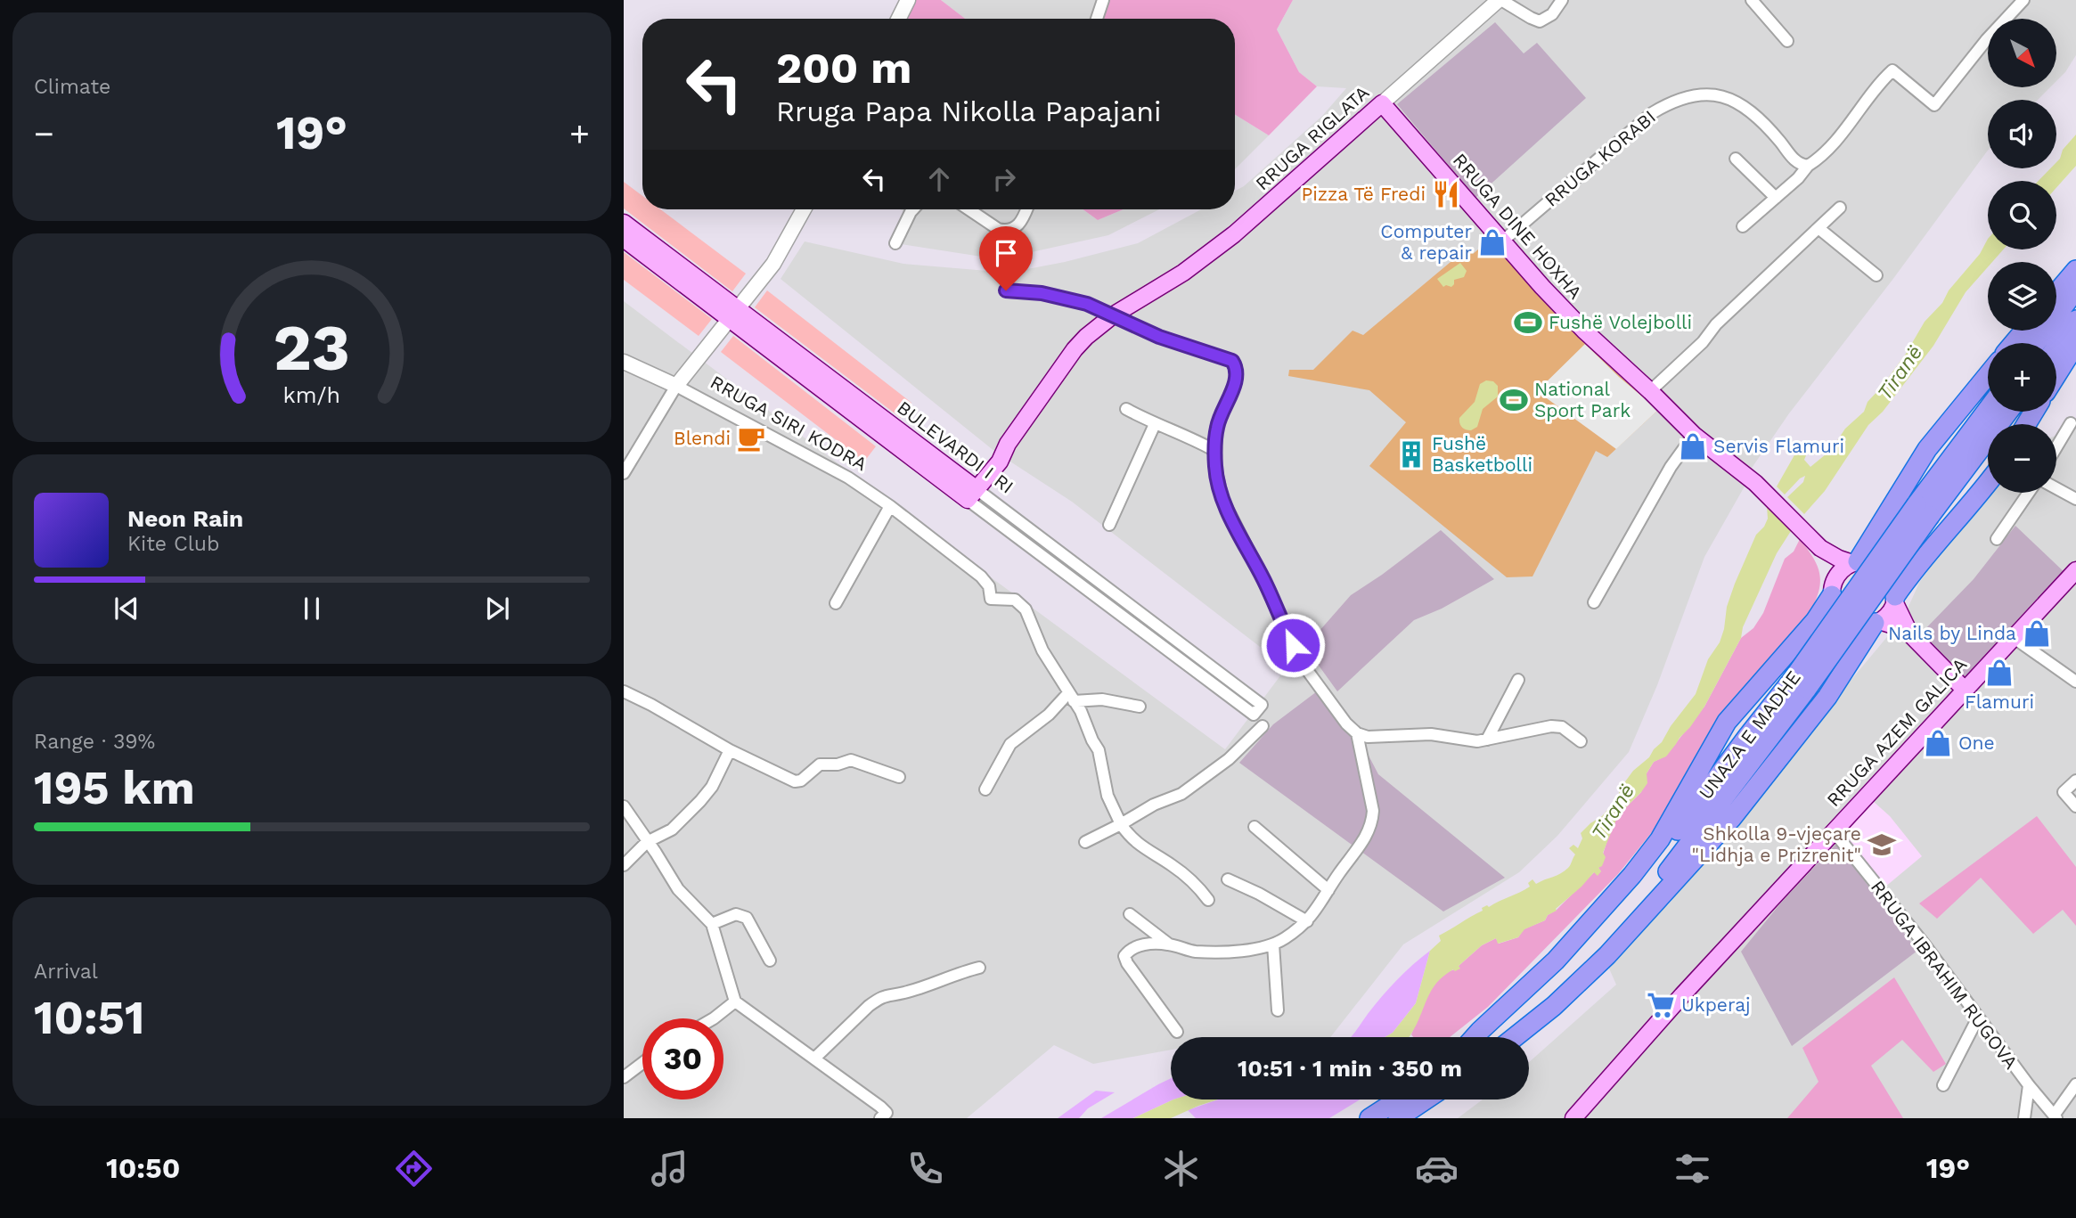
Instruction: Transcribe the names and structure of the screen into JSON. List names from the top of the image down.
{
  "streets": {
    "highway": ["UNAZA E MADHE"],
    "main road": [
      "RRUGA RIGLATA",
      "RRUGA DINE HOXHA",
      "BULEVARDI I RI",
      "RRUGA AZEM GALICA"
    ],
    "street": ["RRUGA KORABI", "RRUGA SIRI KODRA", "RRUGA IBRAHIM RUGOVA"]
  },
  "crossings": [
    ["RRUGA RIGLATA", "RRUGA DINE HOXHA"],
    ["RRUGA KORABI", "RRUGA DINE HOXHA"],
    ["RRUGA DINE HOXHA", "RRUGA AZEM GALICA"],
    ["RRUGA AZEM GALICA", "RRUGA IBRAHIM RUGOVA"]
  ],
  "water": ["Tiranë"],
  "places": {
    "restaurant": ["Pizza Të Fredi"],
    "shop": [
      "Computer & repair",
      "Servis Flamuri",
      "Nails by Linda",
      "Flamuri",
      "One"
    ],
    "sports": ["Fushë Volejbolli", "National Sport Park"],
    "cafe": ["Blendi"],
    "building": ["Fushë Basketbolli"],
    "school or university": ["Shkolla 9-vjeçare \"Lidhja e Prizrenit\""],
    "supermarket": ["Ukperaj"]
  },
  "north": "bottom right",
  "page": {
    "tile": [
      "Climate",
      ["Range · 39%", "195 km"],
      ["Arrival", "10:51"]
    ],
    "map_buttons": ["+", "−"],
    "turn": ["200 m", "Rruga Papa Nikolla Papajani"],
    "heat": ["−", "19°", "+"],
    "song": ["Neon Rain", "Kite Club"],
    "limit": "30",
    "trip": "10:51 · 1 min · 350 m",
    "tabs": ["10:50", "19°"],
    "gauge": ["23", "km/h"]
  }
}
